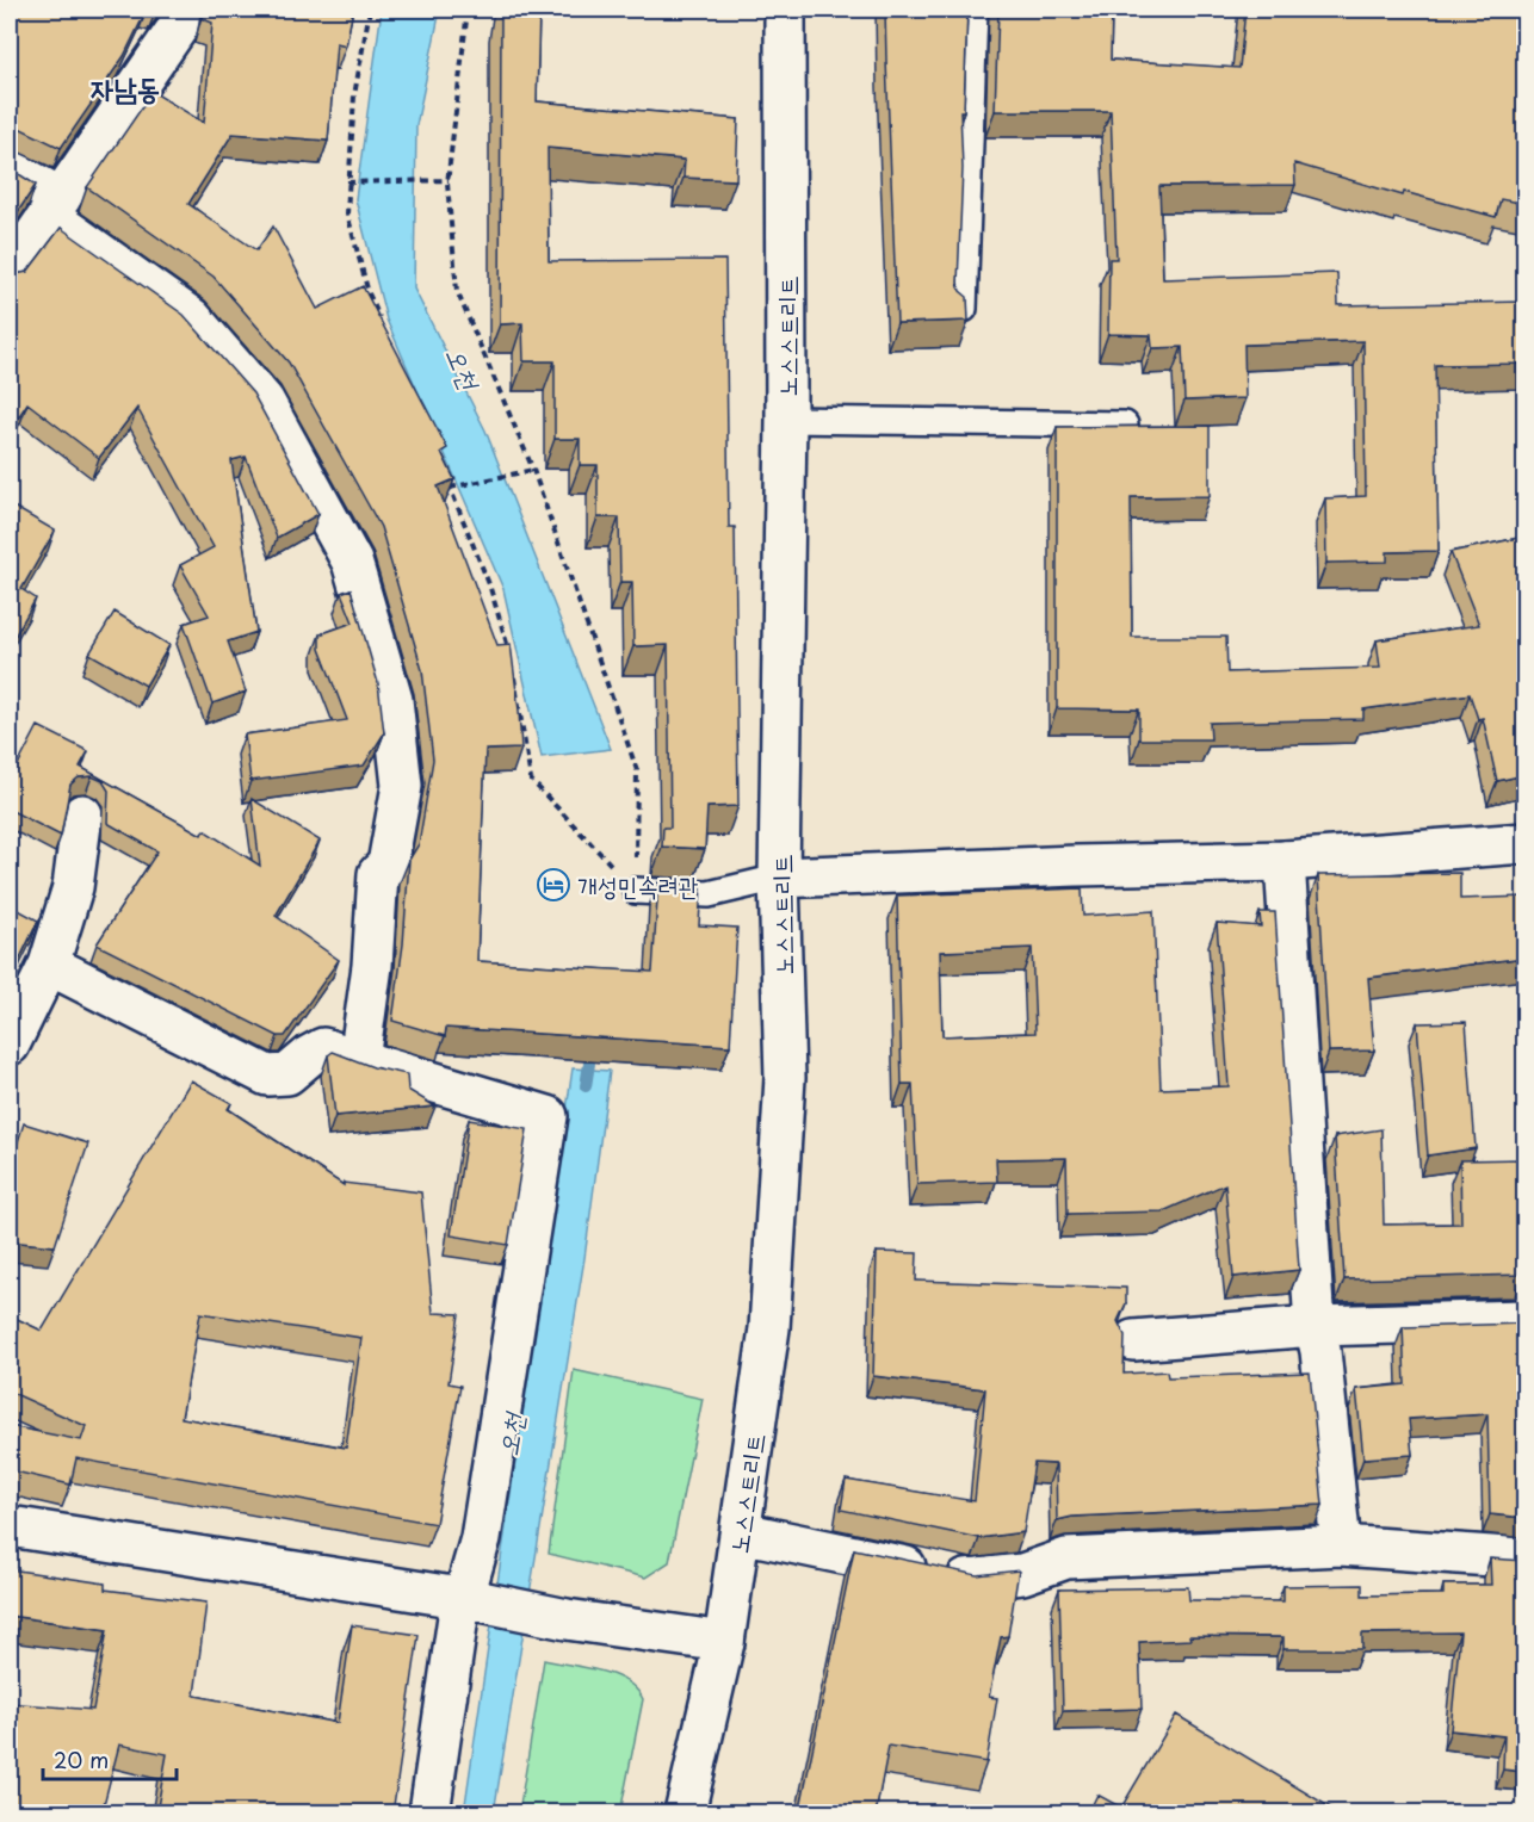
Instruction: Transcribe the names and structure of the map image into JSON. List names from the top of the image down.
{
  "streets": {
    "street": ["노스스트리트"]
  },
  "districts": ["자남동"],
  "water": ["오천"],
  "places": {
    "hotel": ["개성민속려관"]
  },
  "scale_bar": "20 m"
}
